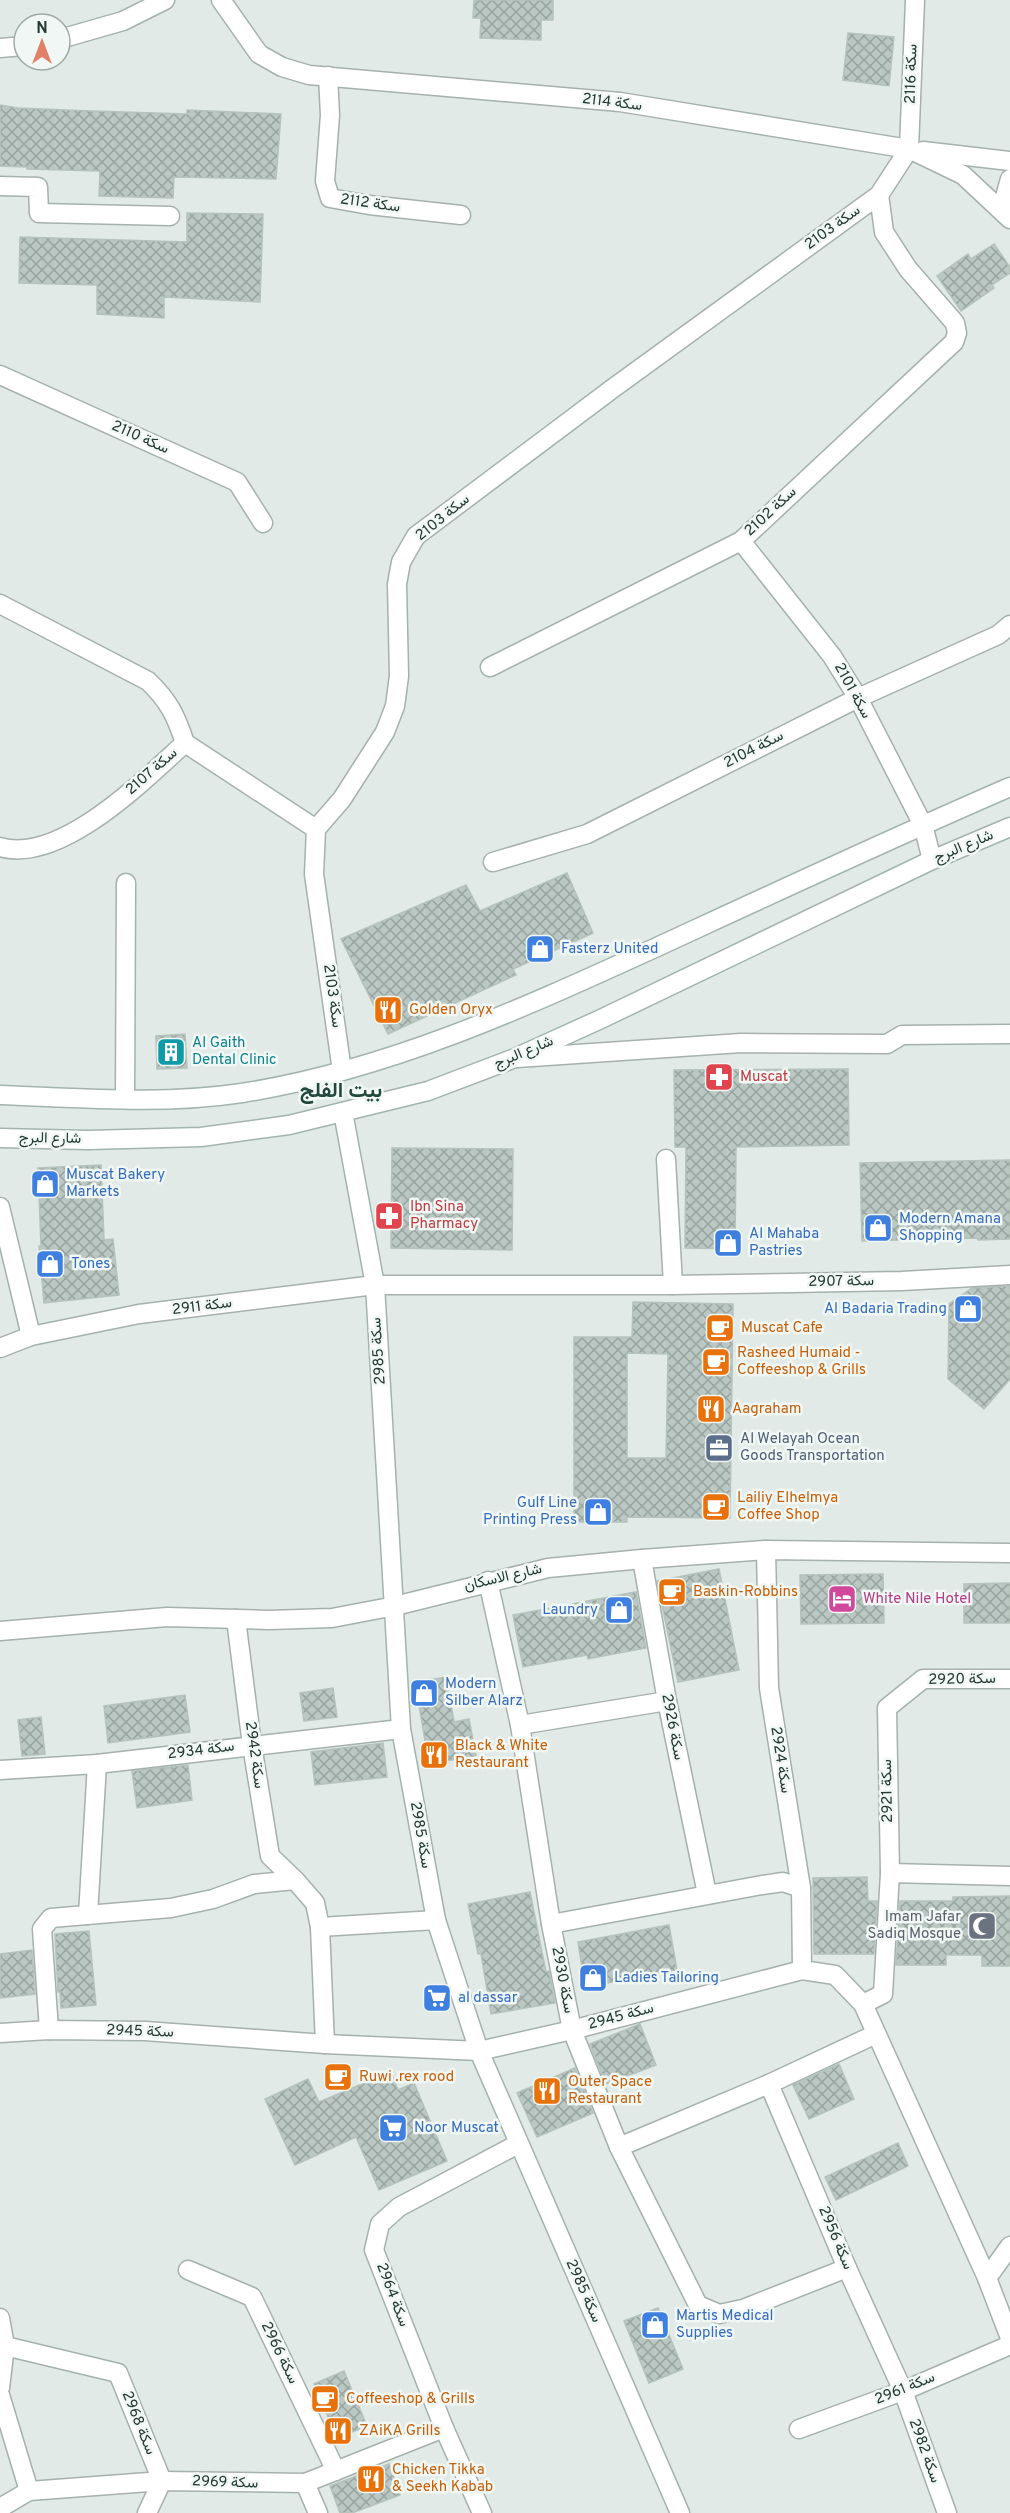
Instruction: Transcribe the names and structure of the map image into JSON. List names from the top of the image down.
{
  "streets": {
    "street": [
      "سكة 2116",
      "سكة 2114",
      "سكة 2112",
      "سكة 2103",
      "سكة 2110",
      "سكة 2102",
      "سكة 2101",
      "سكة 2104",
      "سكة 2107",
      "شارع البرج",
      "سكة 2907",
      "سكة 2911",
      "سكة 2985",
      "شارع الاسكان",
      "سكة 2920",
      "سكة 2926",
      "سكة 2934",
      "سكة 2942",
      "سكة 2924",
      "سكة 2921",
      "سكة 2930",
      "سكة 2945",
      "سكة 2956",
      "سكة 2964",
      "سكة 2966",
      "سكة 2961",
      "سكة 2968",
      "سكة 2982",
      "سكة 2969"
    ]
  },
  "crossings": [
    ["سكة 2116", "سكة 2114"],
    ["سكة 2116", "سكة 2103"],
    ["سكة 2114", "سكة 2112"],
    ["سكة 2114", "سكة 2103"],
    ["سكة 2103", "سكة 2102"],
    ["سكة 2102", "سكة 2101"],
    ["سكة 2101", "سكة 2104"],
    ["سكة 2101", "شارع البرج"],
    ["شارع البرج", "سكة 2985"],
    ["سكة 2907", "سكة 2911"],
    ["سكة 2907", "سكة 2985"],
    ["سكة 2911", "سكة 2985"],
    ["سكة 2985", "شارع الاسكان"],
    ["سكة 2985", "سكة 2934"],
    ["سكة 2985", "سكة 2945"],
    ["سكة 2985", "سكة 2964"],
    ["شارع الاسكان", "سكة 2926"],
    ["شارع الاسكان", "سكة 2942"],
    ["شارع الاسكان", "سكة 2924"],
    ["شارع الاسكان", "سكة 2930"],
    ["سكة 2920", "سكة 2921"],
    ["سكة 2934", "سكة 2942"],
    ["سكة 2942", "سكة 2945"],
    ["سكة 2924", "سكة 2945"],
    ["سكة 2921", "سكة 2945"],
    ["سكة 2930", "سكة 2945"],
    ["سكة 2930", "سكة 2956"],
    ["سكة 2956", "سكة 2961"],
    ["سكة 2956", "سكة 2982"],
    ["سكة 2964", "سكة 2969"],
    ["سكة 2966", "سكة 2969"],
    ["سكة 2961", "سكة 2982"],
    ["سكة 2968", "سكة 2969"]
  ],
  "districts": ["بيت الفلج"],
  "places": {
    "shop": [
      "Fasterz United",
      "Muscat Bakery Markets",
      "Modern Amana Shopping",
      "Al Mahaba Pastries",
      "Tones",
      "Al Badaria Trading",
      "Gulf Line Printing Press",
      "Laundry",
      "Modern Silber Alarz",
      "Ladies Tailoring",
      "Martis Medical Supplies"
    ],
    "restaurant": [
      "Golden Oryx",
      "Aagraham",
      "Black & White Restaurant",
      "Outer Space Restaurant",
      "ZAiKA Grills",
      "Chicken Tikka & Seekh Kabab"
    ],
    "building": ["Al Gaith Dental Clinic"],
    "pharmacy": ["Muscat", "Ibn Sina Pharmacy"],
    "cafe": [
      "Muscat Cafe",
      "Rasheed Humaid - Coffeeshop & Grills",
      "Lailiy Elhelmya Coffee Shop",
      "Baskin-Robbins",
      "Ruwi .rex rood",
      "Coffeeshop & Grills"
    ],
    "office": ["Al Welayah Ocean Goods Transportation"],
    "hotel": ["White Nile Hotel"],
    "mosque": ["Imam Jafar Sadiq Mosque"],
    "supermarket": ["al dassar", "Noor Muscat"]
  },
  "north": "top"
}
